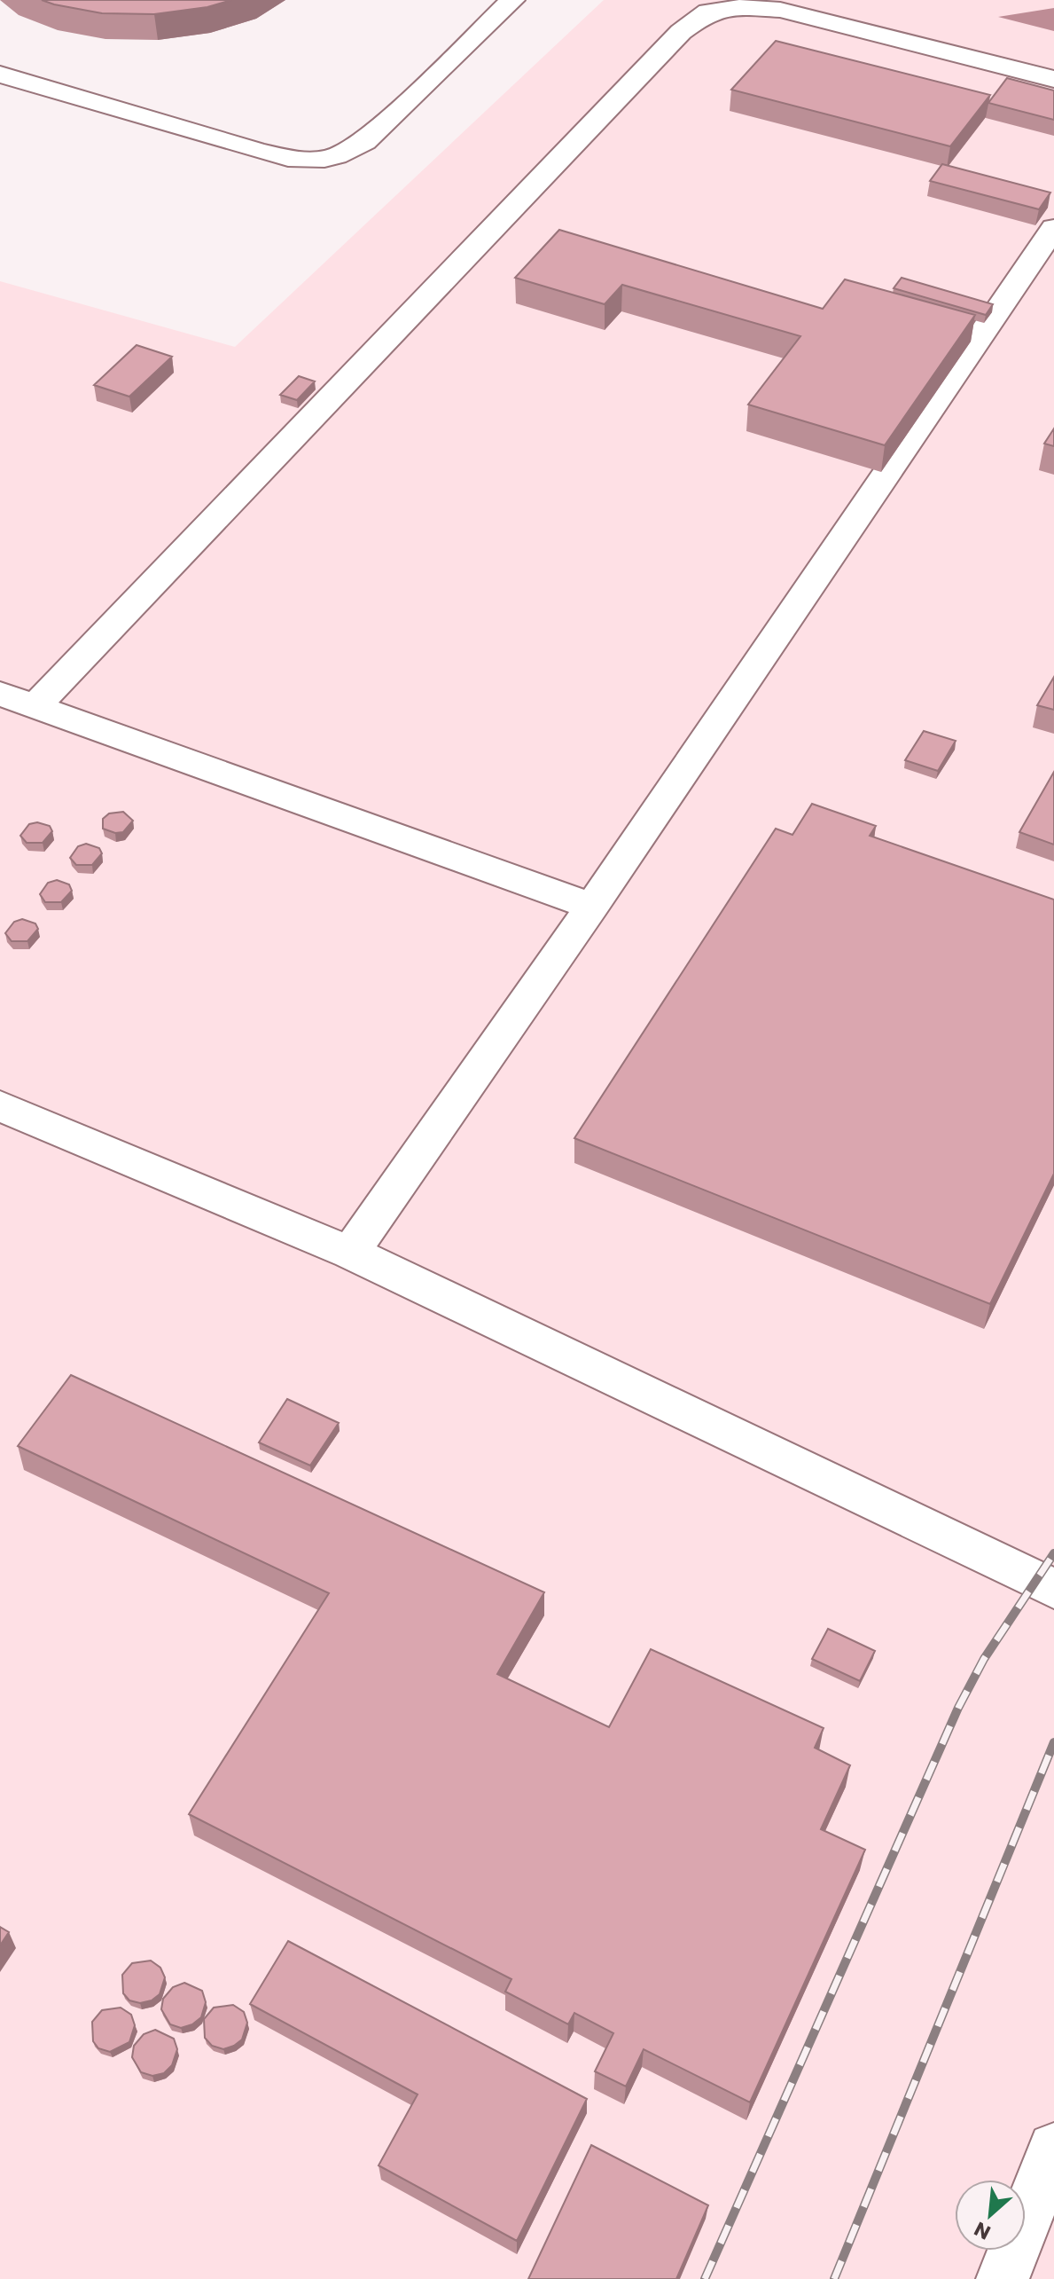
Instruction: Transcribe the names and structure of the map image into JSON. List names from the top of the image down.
{
  "north": "bottom left"
}
